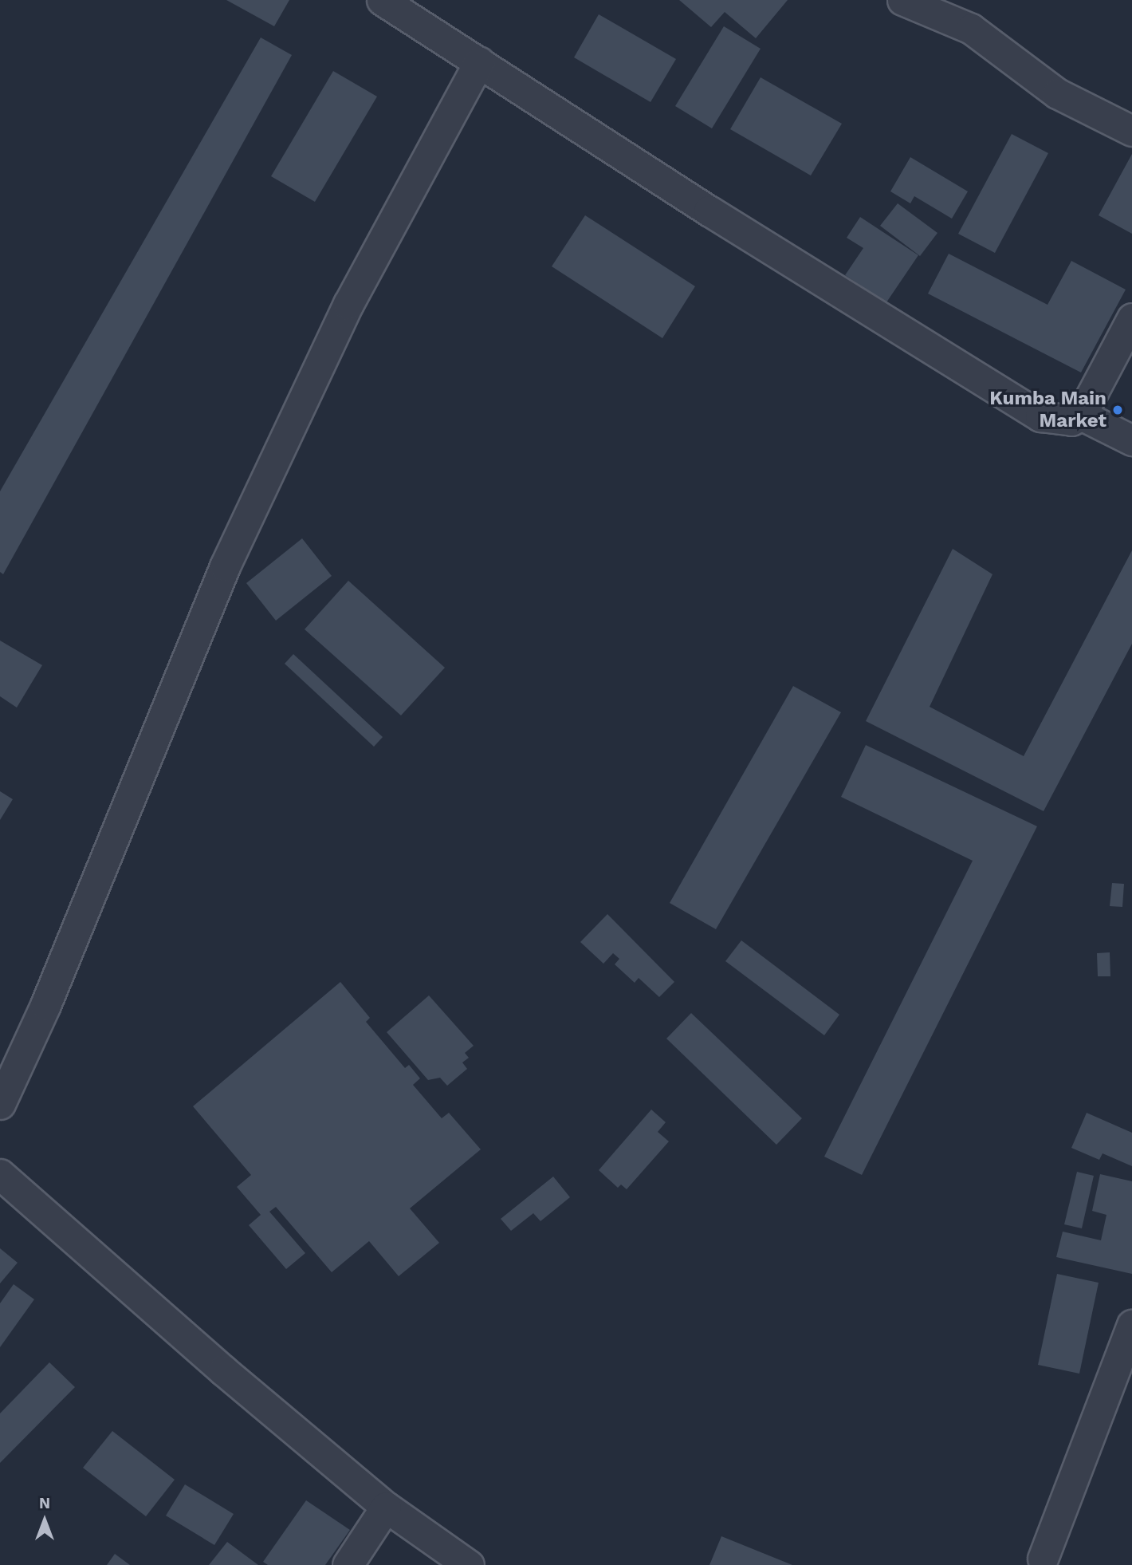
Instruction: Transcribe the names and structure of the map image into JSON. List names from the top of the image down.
{
  "places": ["Kumba Main Market"],
  "north": "top"
}
